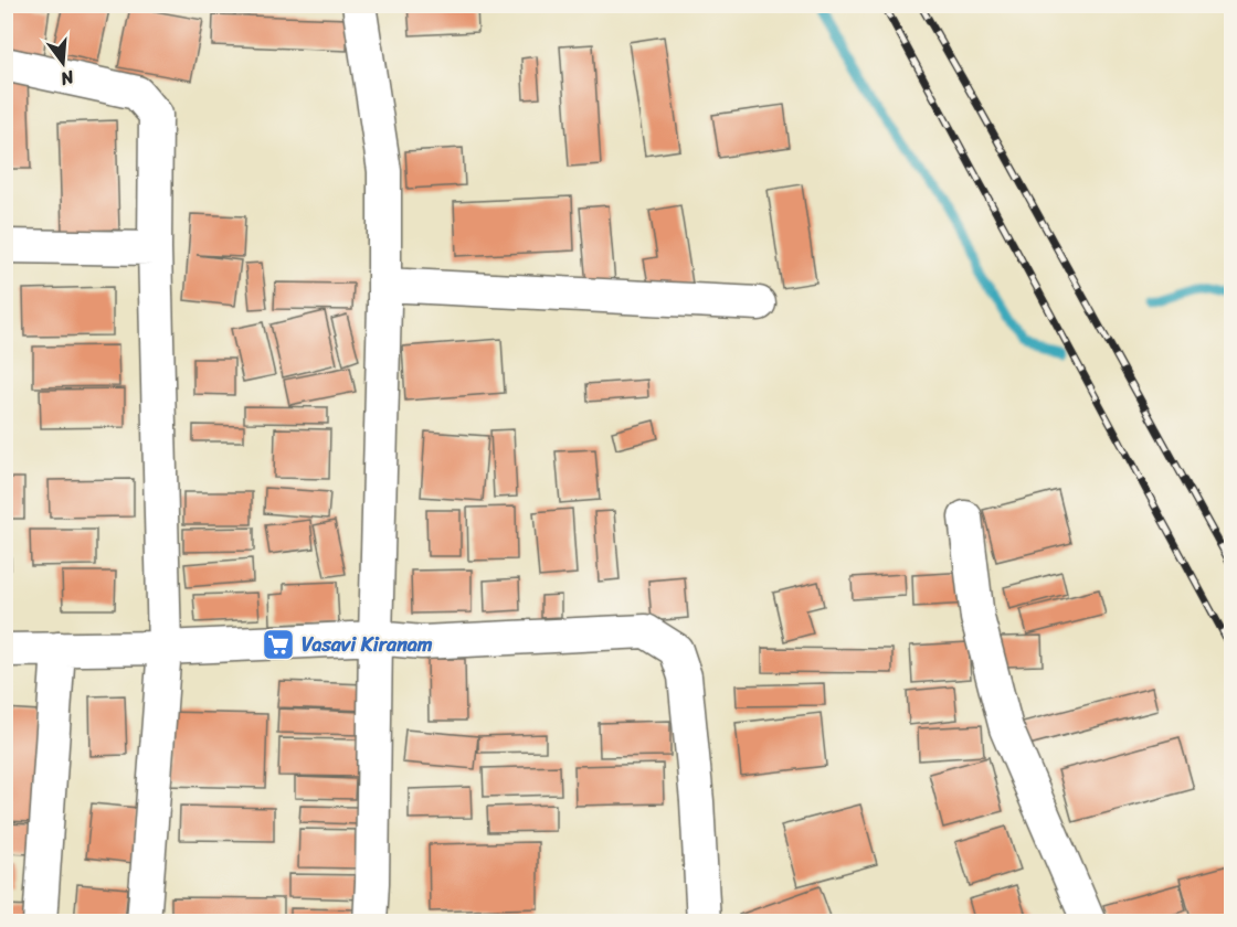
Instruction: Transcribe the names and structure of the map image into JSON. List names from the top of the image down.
{
  "places": {
    "supermarket": ["Vasavi Kiranam"]
  },
  "north": "bottom"
}
